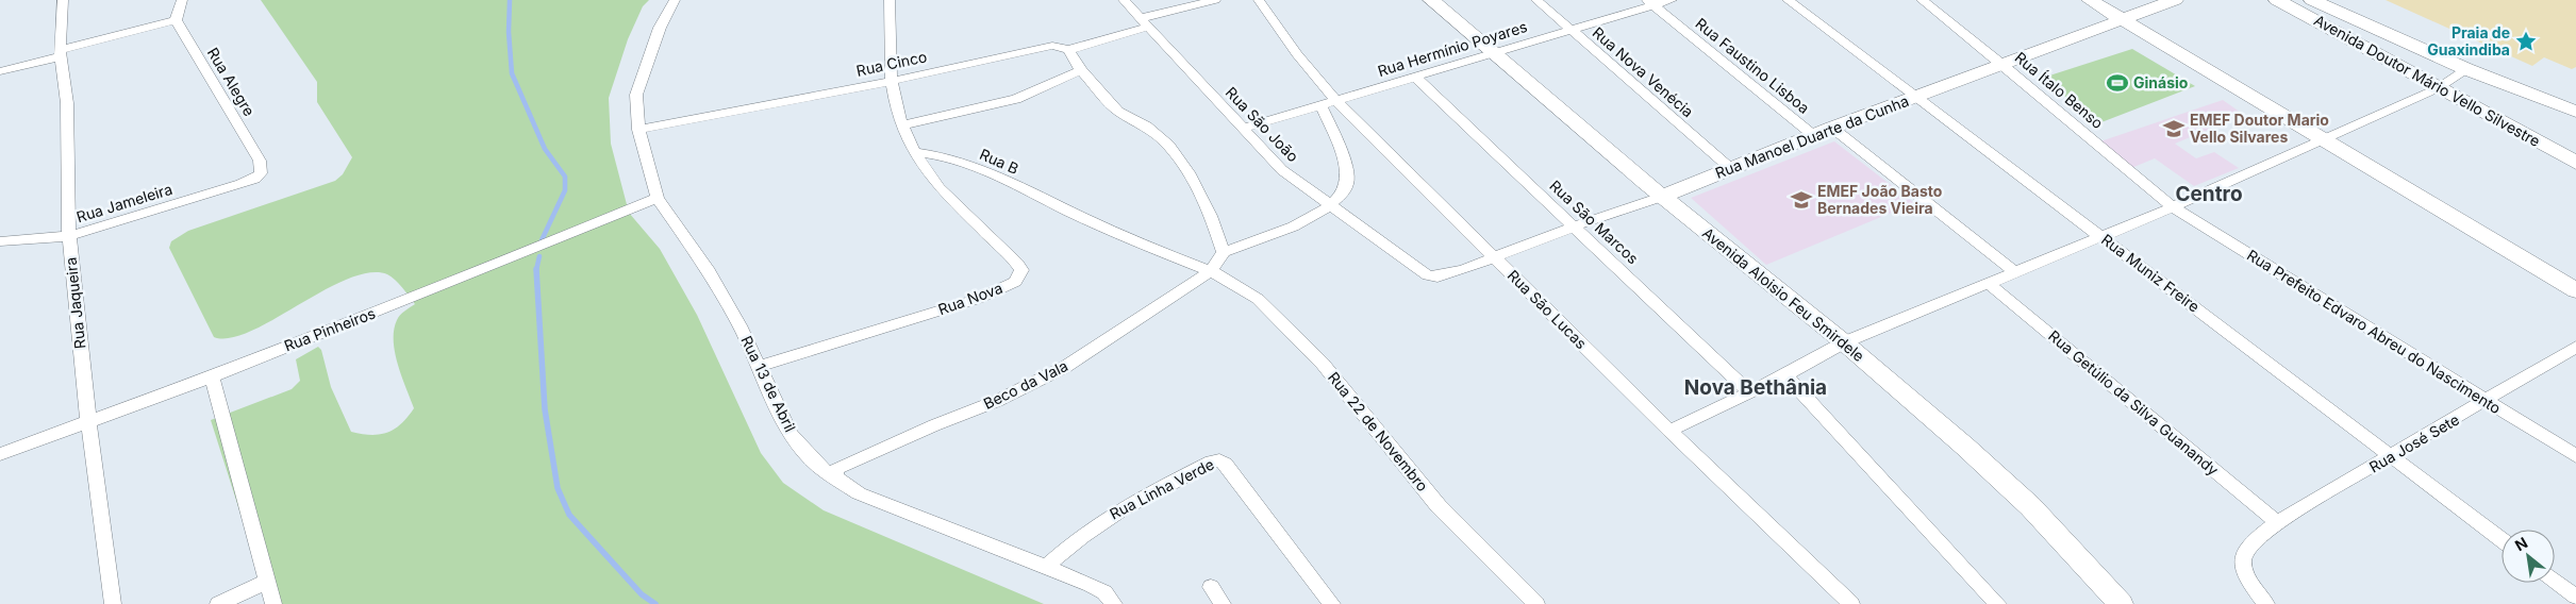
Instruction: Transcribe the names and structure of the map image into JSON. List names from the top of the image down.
{
  "streets": {
    "street": [
      "Rua Hermínio Poyares",
      "Rua Cinco",
      "Rua Faustino Lisboa",
      "Rua Nova Venécia",
      "Avenida Doutor Mário Vello Silvestre",
      "Rua Alegre",
      "Rua Ítalo Benso",
      "Rua São João",
      "Rua Manoel Duarte da Cunha",
      "Rua B",
      "Rua Jameleira",
      "Rua São Marcos",
      "Rua Muniz Freire",
      "Avenida Aloisio Feu Smirdele",
      "Rua Nova",
      "Rua Jaqueira",
      "Rua São Lucas",
      "Rua Pinheiros",
      "Rua Prefeito Edvaro Abreu do Nascimento",
      "Rua 13 de Abril",
      "Beco da Vala",
      "Rua Getúlio da Silva Guanandy",
      "Rua 22 de Novembro",
      "Rua José Sete",
      "Rua Linha Verde"
    ]
  },
  "crossings": [
    ["Rua Hermínio Poyares", "Rua Faustino Lisboa"],
    ["Rua Hermínio Poyares", "Rua Nova Venécia"],
    ["Rua Hermínio Poyares", "Rua São João"],
    ["Rua Hermínio Poyares", "Rua São Marcos"],
    ["Rua Hermínio Poyares", "Avenida Aloisio Feu Smirdele"],
    ["Rua Hermínio Poyares", "Rua São Lucas"],
    ["Rua Cinco", "Rua São João"],
    ["Rua Cinco", "Rua 13 de Abril"],
    ["Rua Faustino Lisboa", "Rua Manoel Duarte da Cunha"],
    ["Rua Nova Venécia", "Rua Manoel Duarte da Cunha"],
    ["Rua Alegre", "Rua Jameleira"],
    ["Rua Ítalo Benso", "Rua Manoel Duarte da Cunha"],
    ["Rua Ítalo Benso", "Rua Prefeito Edvaro Abreu do Nascimento"],
    ["Rua São João", "Rua Manoel Duarte da Cunha"],
    ["Rua Manoel Duarte da Cunha", "Rua São Marcos"],
    ["Rua Manoel Duarte da Cunha", "Rua Muniz Freire"],
    ["Rua Manoel Duarte da Cunha", "Avenida Aloisio Feu Smirdele"],
    ["Rua Manoel Duarte da Cunha", "Rua São Lucas"],
    ["Rua B", "Rua Nova"],
    ["Rua B", "Beco da Vala"],
    ["Rua B", "Rua 22 de Novembro"],
    ["Rua Jameleira", "Rua Jaqueira"],
    ["Rua Muniz Freire", "Rua José Sete"],
    ["Rua Nova", "Rua 13 de Abril"],
    ["Rua Jaqueira", "Rua Pinheiros"],
    ["Rua Pinheiros", "Rua 13 de Abril"],
    ["Rua Prefeito Edvaro Abreu do Nascimento", "Rua José Sete"],
    ["Rua 13 de Abril", "Beco da Vala"],
    ["Rua 13 de Abril", "Rua Linha Verde"],
    ["Beco da Vala", "Rua 22 de Novembro"],
    ["Rua Getúlio da Silva Guanandy", "Rua José Sete"]
  ],
  "districts": ["Centro", "Nova Bethânia"],
  "places": {
    "place": ["Praia de Guaxindiba"],
    "sports": ["Ginásio"],
    "school or university": ["EMEF Doutor Mario Vello Silvares", "EMEF João Basto Bernades Vieira"]
  },
  "north": "top left"
}
